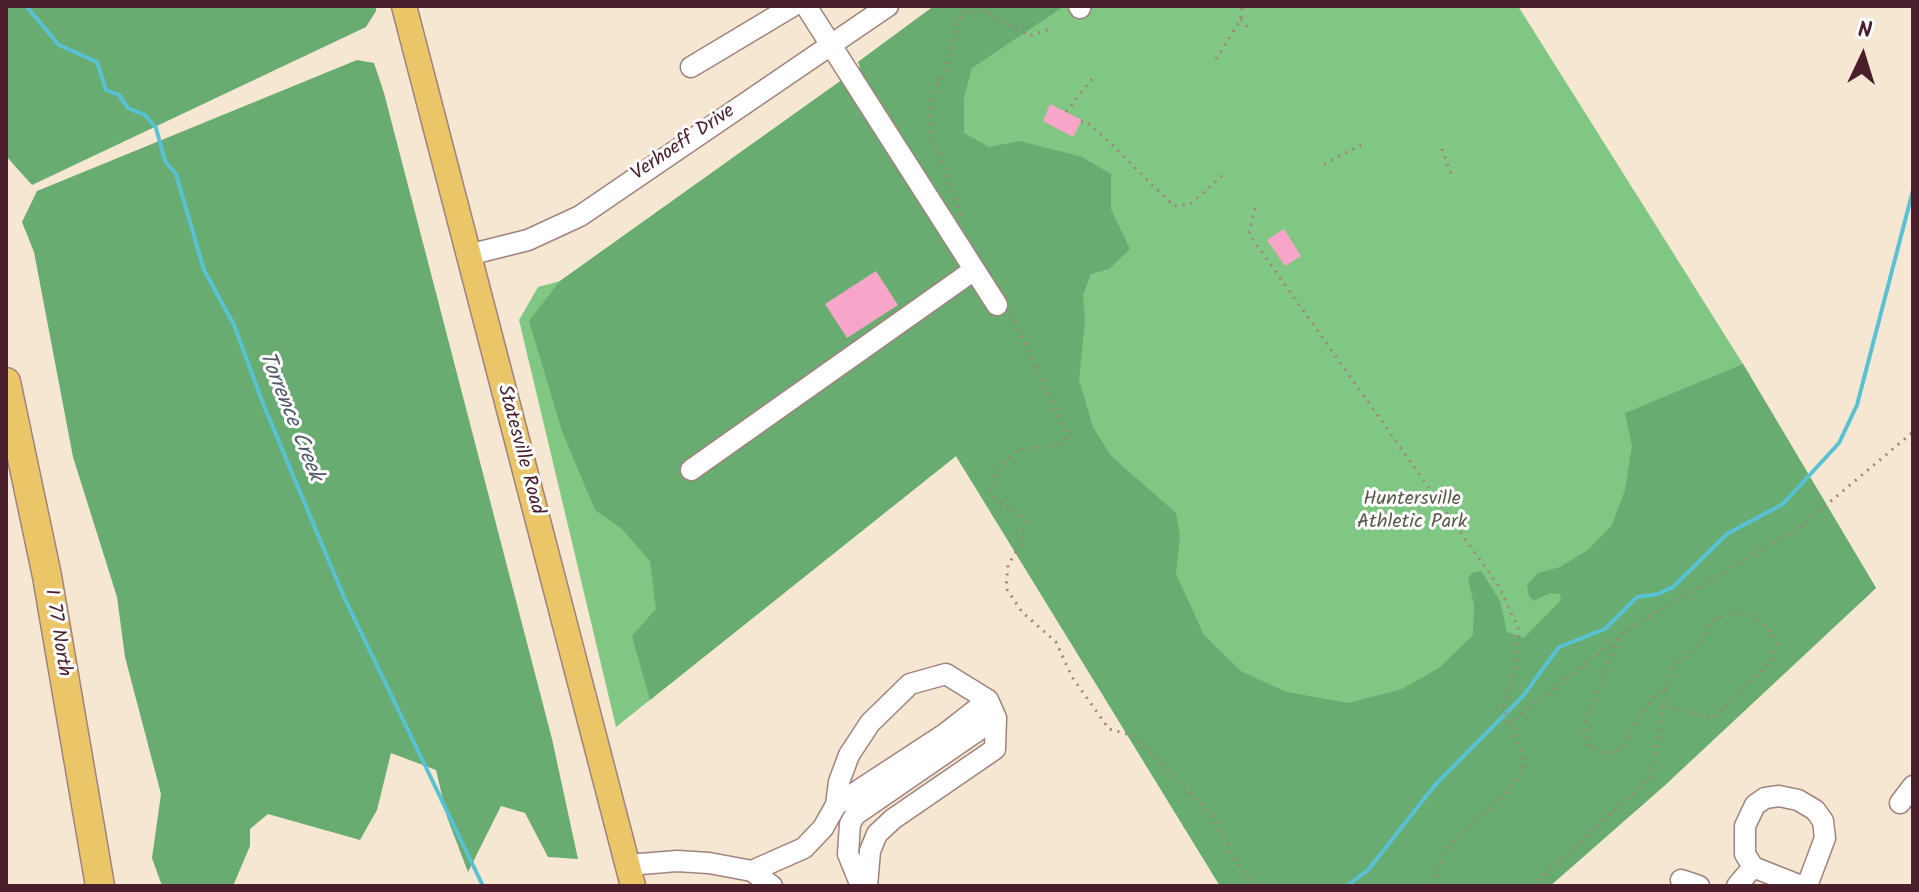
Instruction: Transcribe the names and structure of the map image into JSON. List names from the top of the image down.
{
  "streets": {
    "highway": ["I 77 North"],
    "main road": ["Statesville Road"],
    "street": ["Verhoeff Drive"]
  },
  "crossings": [
    ["Verhoeff Drive", "Statesville Road"]
  ],
  "water": ["Torrence Creek"],
  "parks": ["Huntersville Athletic Park"],
  "north": "top"
}
